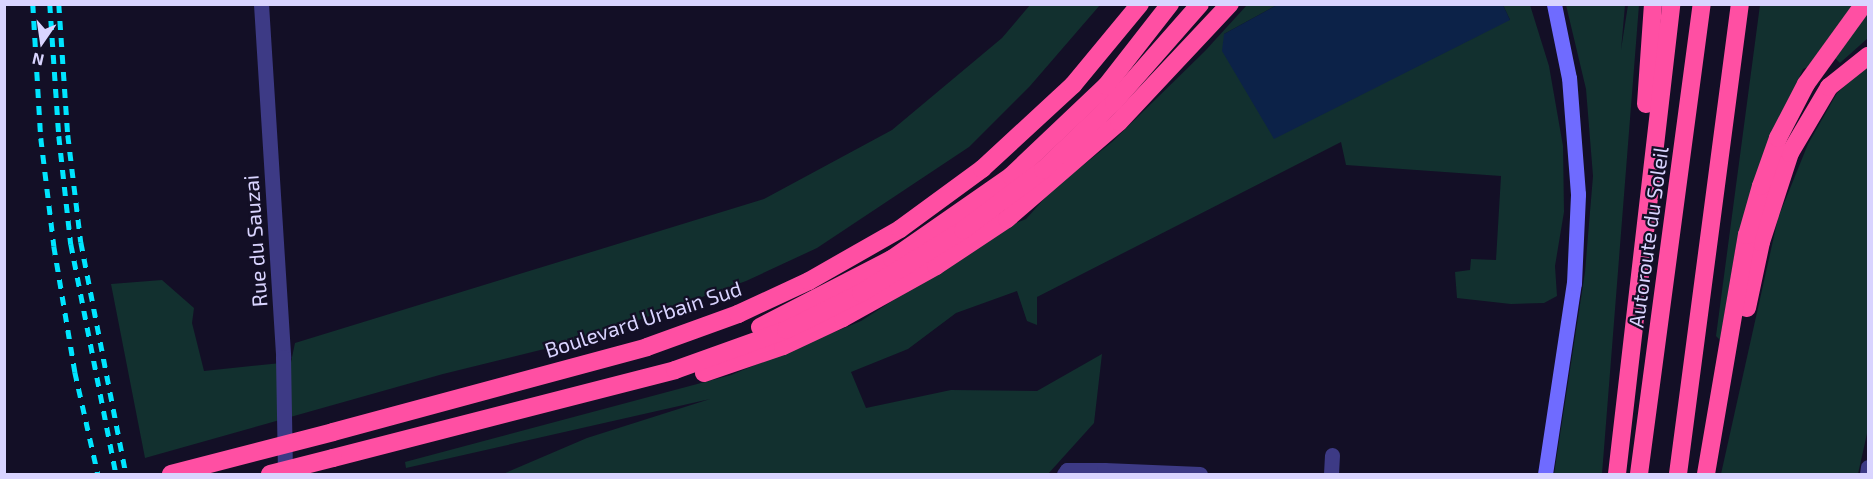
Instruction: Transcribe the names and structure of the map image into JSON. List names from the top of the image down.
{
  "streets": {
    "highway": ["Autoroute du Soleil", "Boulevard Urbain Sud"],
    "street": ["Rue du Sauzai"]
  },
  "north": "bottom"
}
